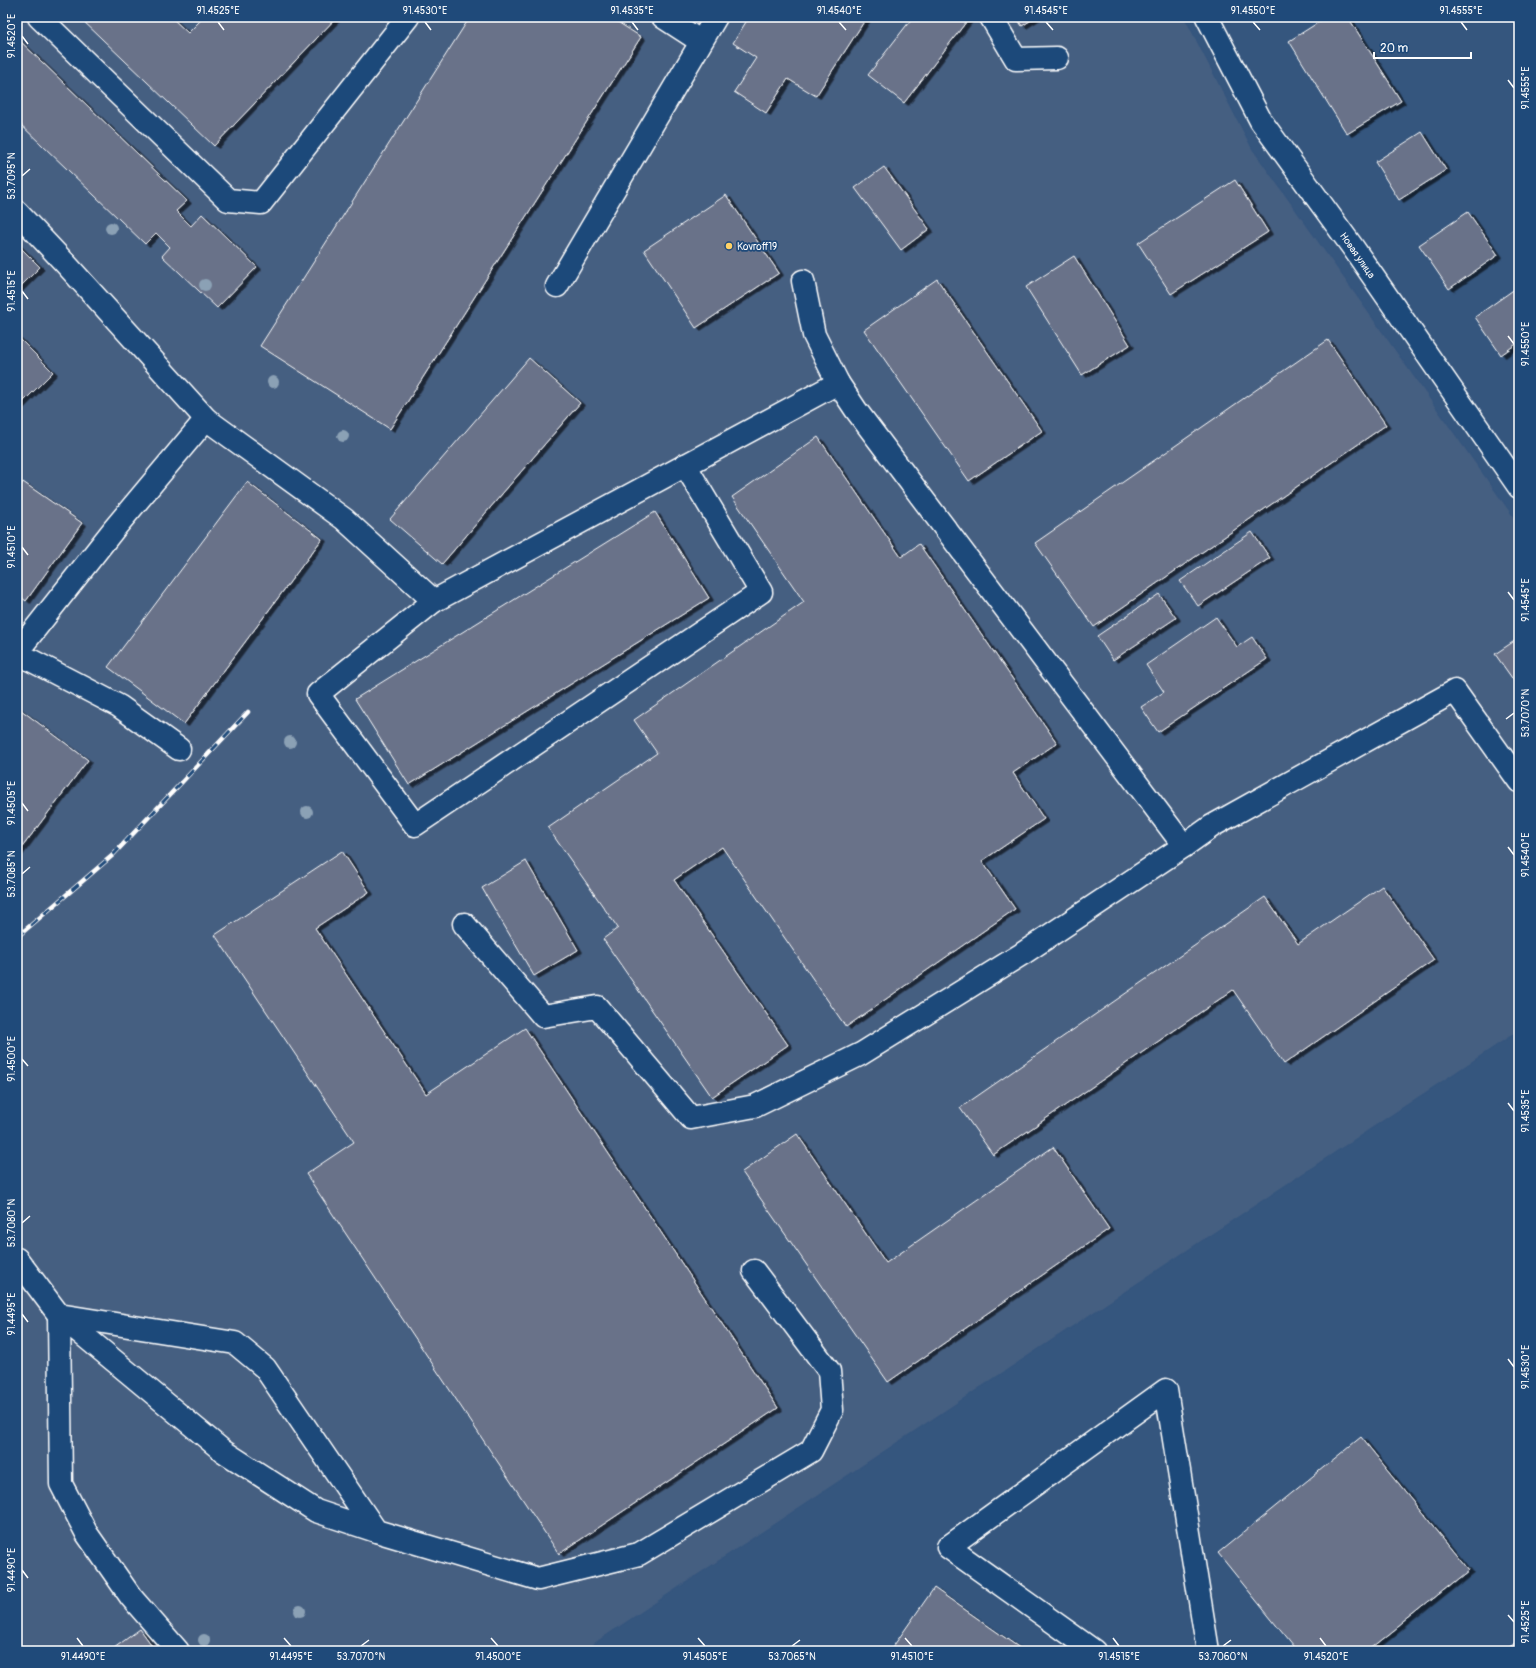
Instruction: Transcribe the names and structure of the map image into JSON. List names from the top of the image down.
{
  "streets": {
    "street": ["Новая улица"]
  },
  "places": ["Kovroff19"],
  "scale_bar": "20 m",
  "coordinates": [
    "91.4525°E",
    "91.4530°E",
    "91.4535°E",
    "91.4540°E",
    "91.4545°E",
    "91.4550°E",
    "91.4555°E",
    "91.4520°E",
    "53.7095°N",
    "91.4515°E",
    "91.4510°E",
    "53.7070°N",
    "91.4505°E",
    "53.7085°N",
    "91.4500°E",
    "53.7080°N",
    "91.4495°E",
    "91.4490°E",
    "53.7065°N",
    "53.7060°N"
  ]
}
